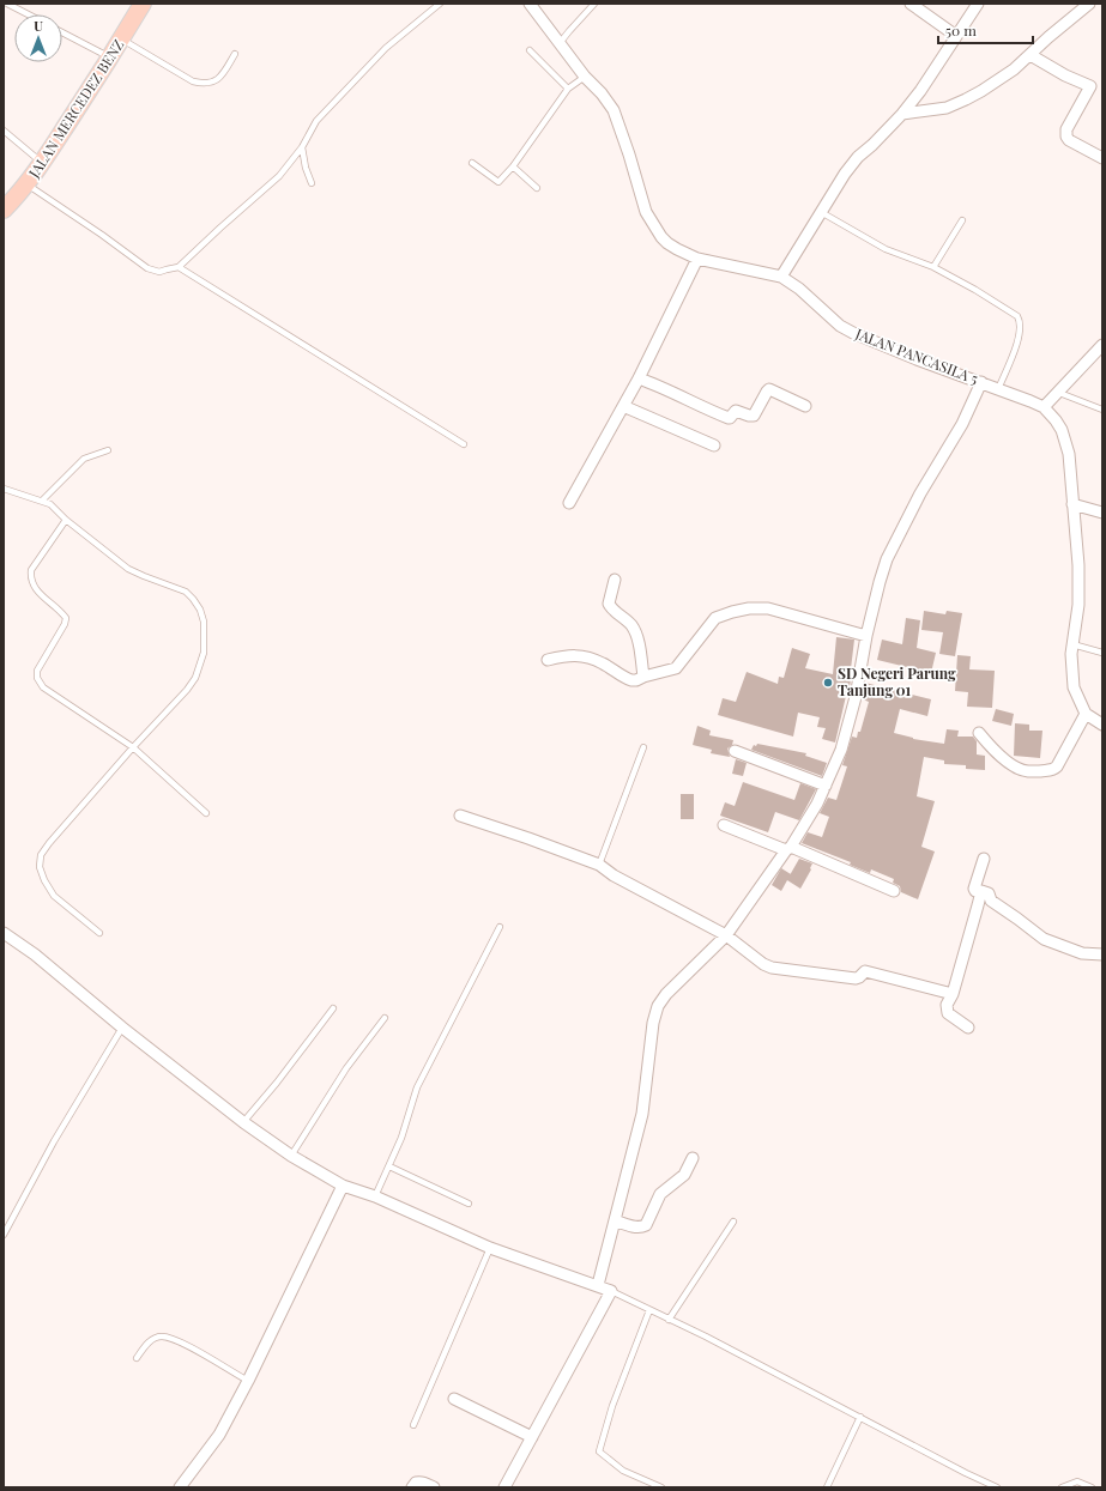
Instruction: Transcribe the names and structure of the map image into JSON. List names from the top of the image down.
{
  "streets": {
    "main road": ["JALAN MERCEDEZ BENZ"],
    "street": ["JALAN PANCASILA 5"]
  },
  "places": ["SD Negeri Parung Tanjung 01"],
  "scale_bar": "50 m",
  "north": "top"
}
